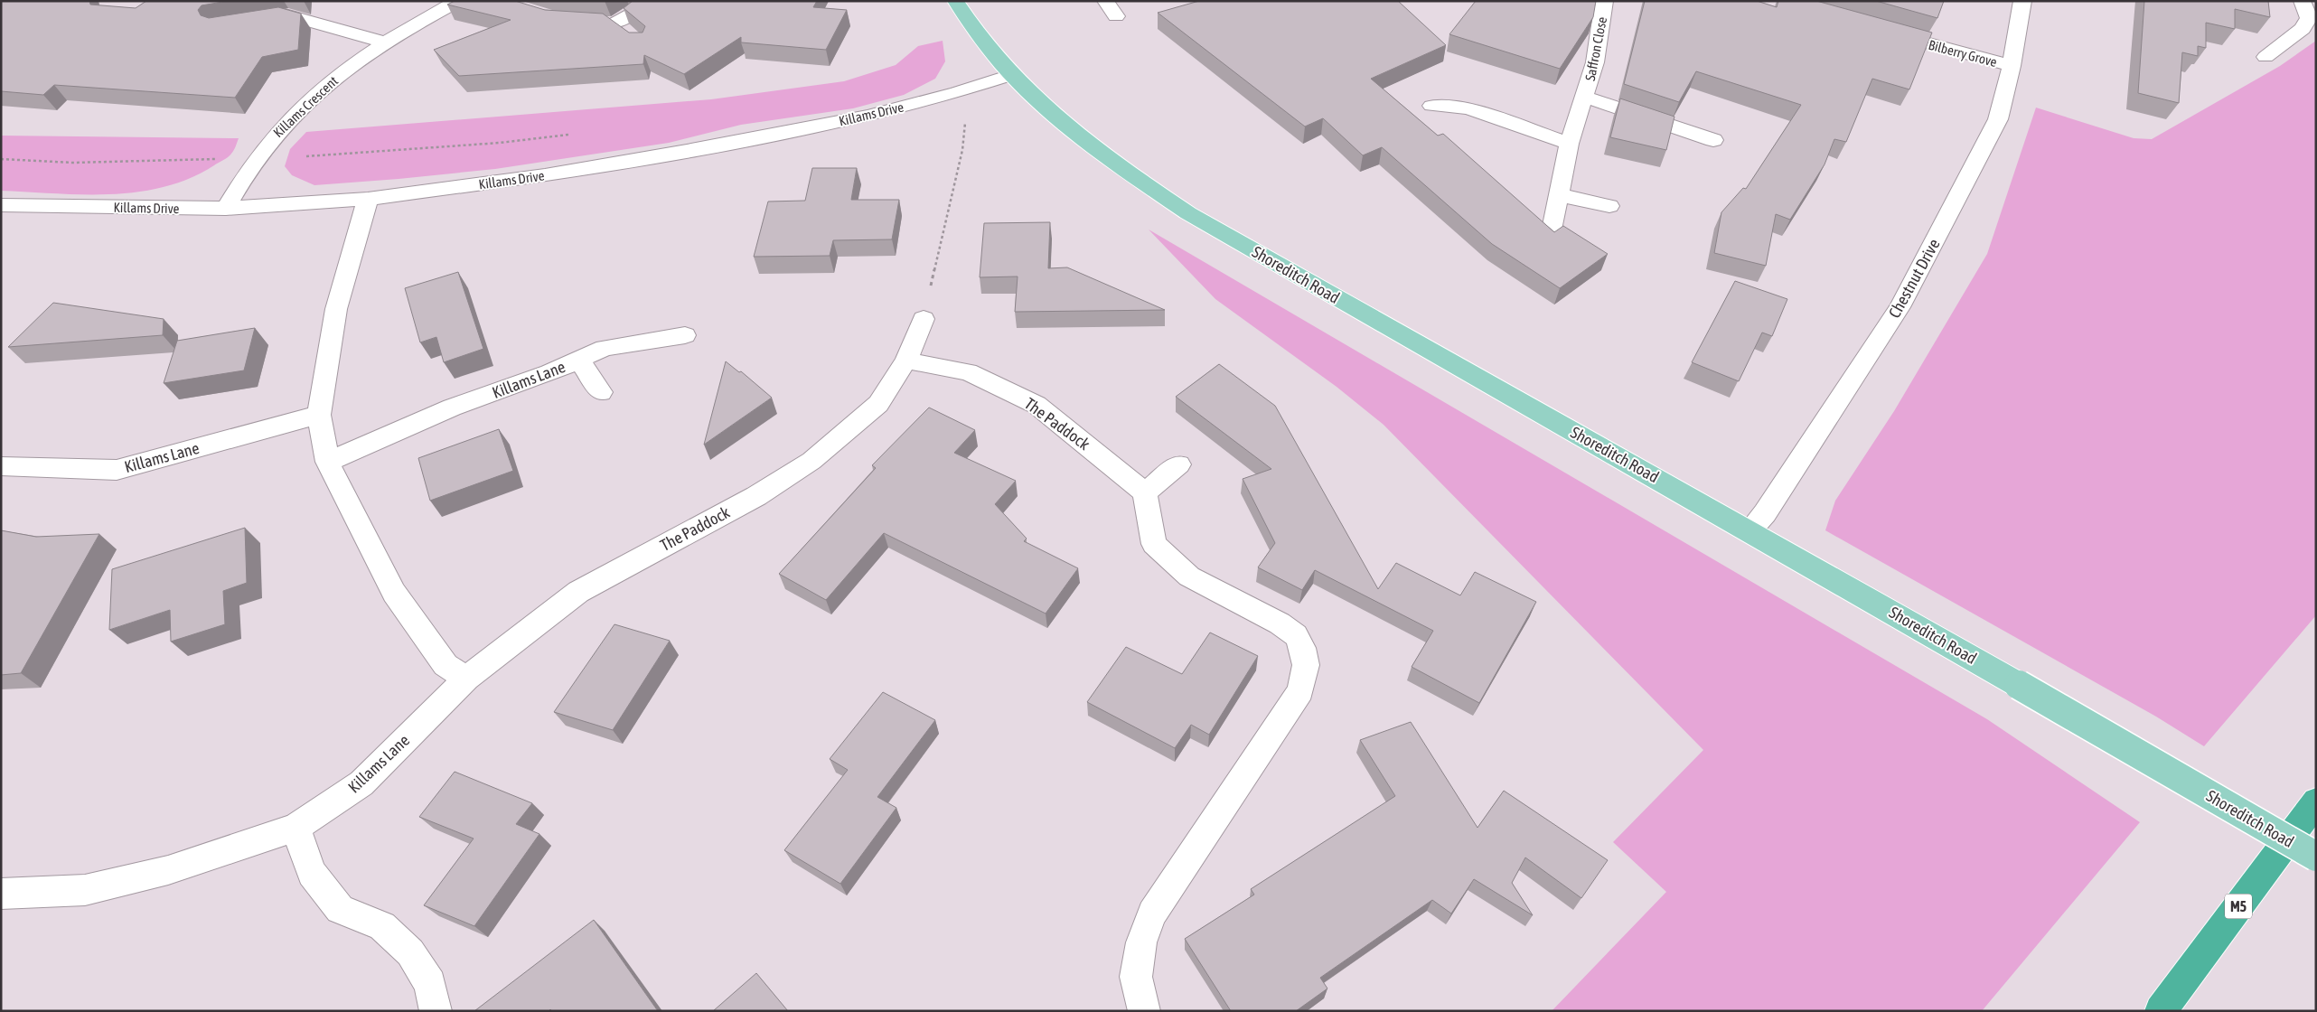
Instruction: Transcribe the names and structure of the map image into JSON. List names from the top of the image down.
{
  "streets": {
    "highway": ["M5"],
    "main road": ["Shoreditch Road"],
    "street": [
      "Saffron Close",
      "Bilberry Grove",
      "Killams Crescent",
      "Killams Drive",
      "Chestnut Drive",
      "Killams Lane",
      "The Paddock"
    ]
  },
  "crossings": [
    ["Bilberry Grove", "Chestnut Drive"],
    ["Killams Crescent", "Killams Drive"],
    ["Killams Drive", "Shoreditch Road"],
    ["Shoreditch Road", "Chestnut Drive"],
    ["Killams Lane", "The Paddock"]
  ]
}
